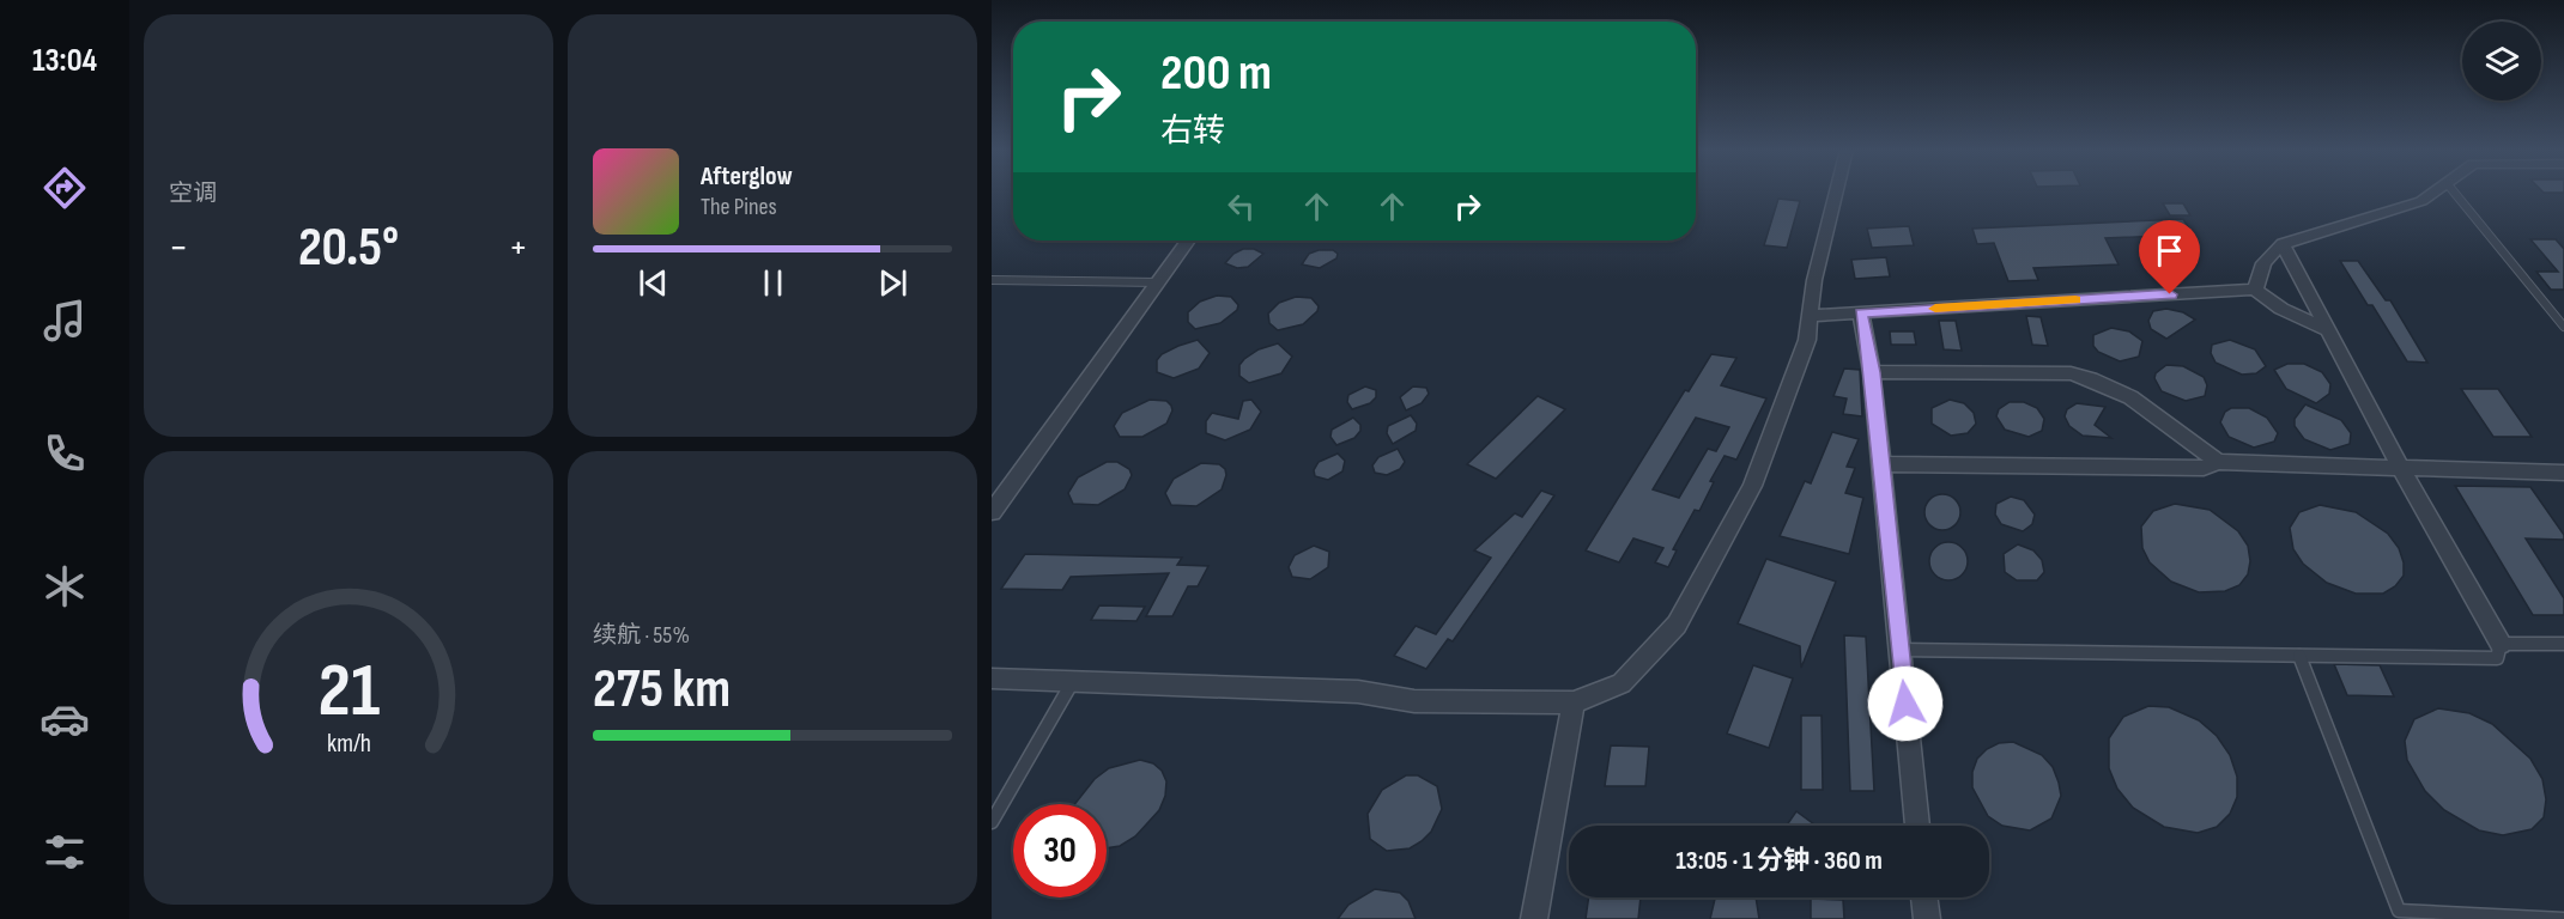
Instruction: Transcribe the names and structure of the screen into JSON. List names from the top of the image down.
{
  "page": {
    "tabs": "13:04",
    "tile": [
      "空调",
      ["续航 · 55%", "275 km"]
    ],
    "turn": ["200 m", "右转"],
    "song": ["Afterglow", "The Pines"],
    "heat": ["−", "20.5°", "+"],
    "limit": "30",
    "trip": "13:05 · 1 分钟 · 360 m",
    "gauge": ["21", "km/h"]
  }
}
